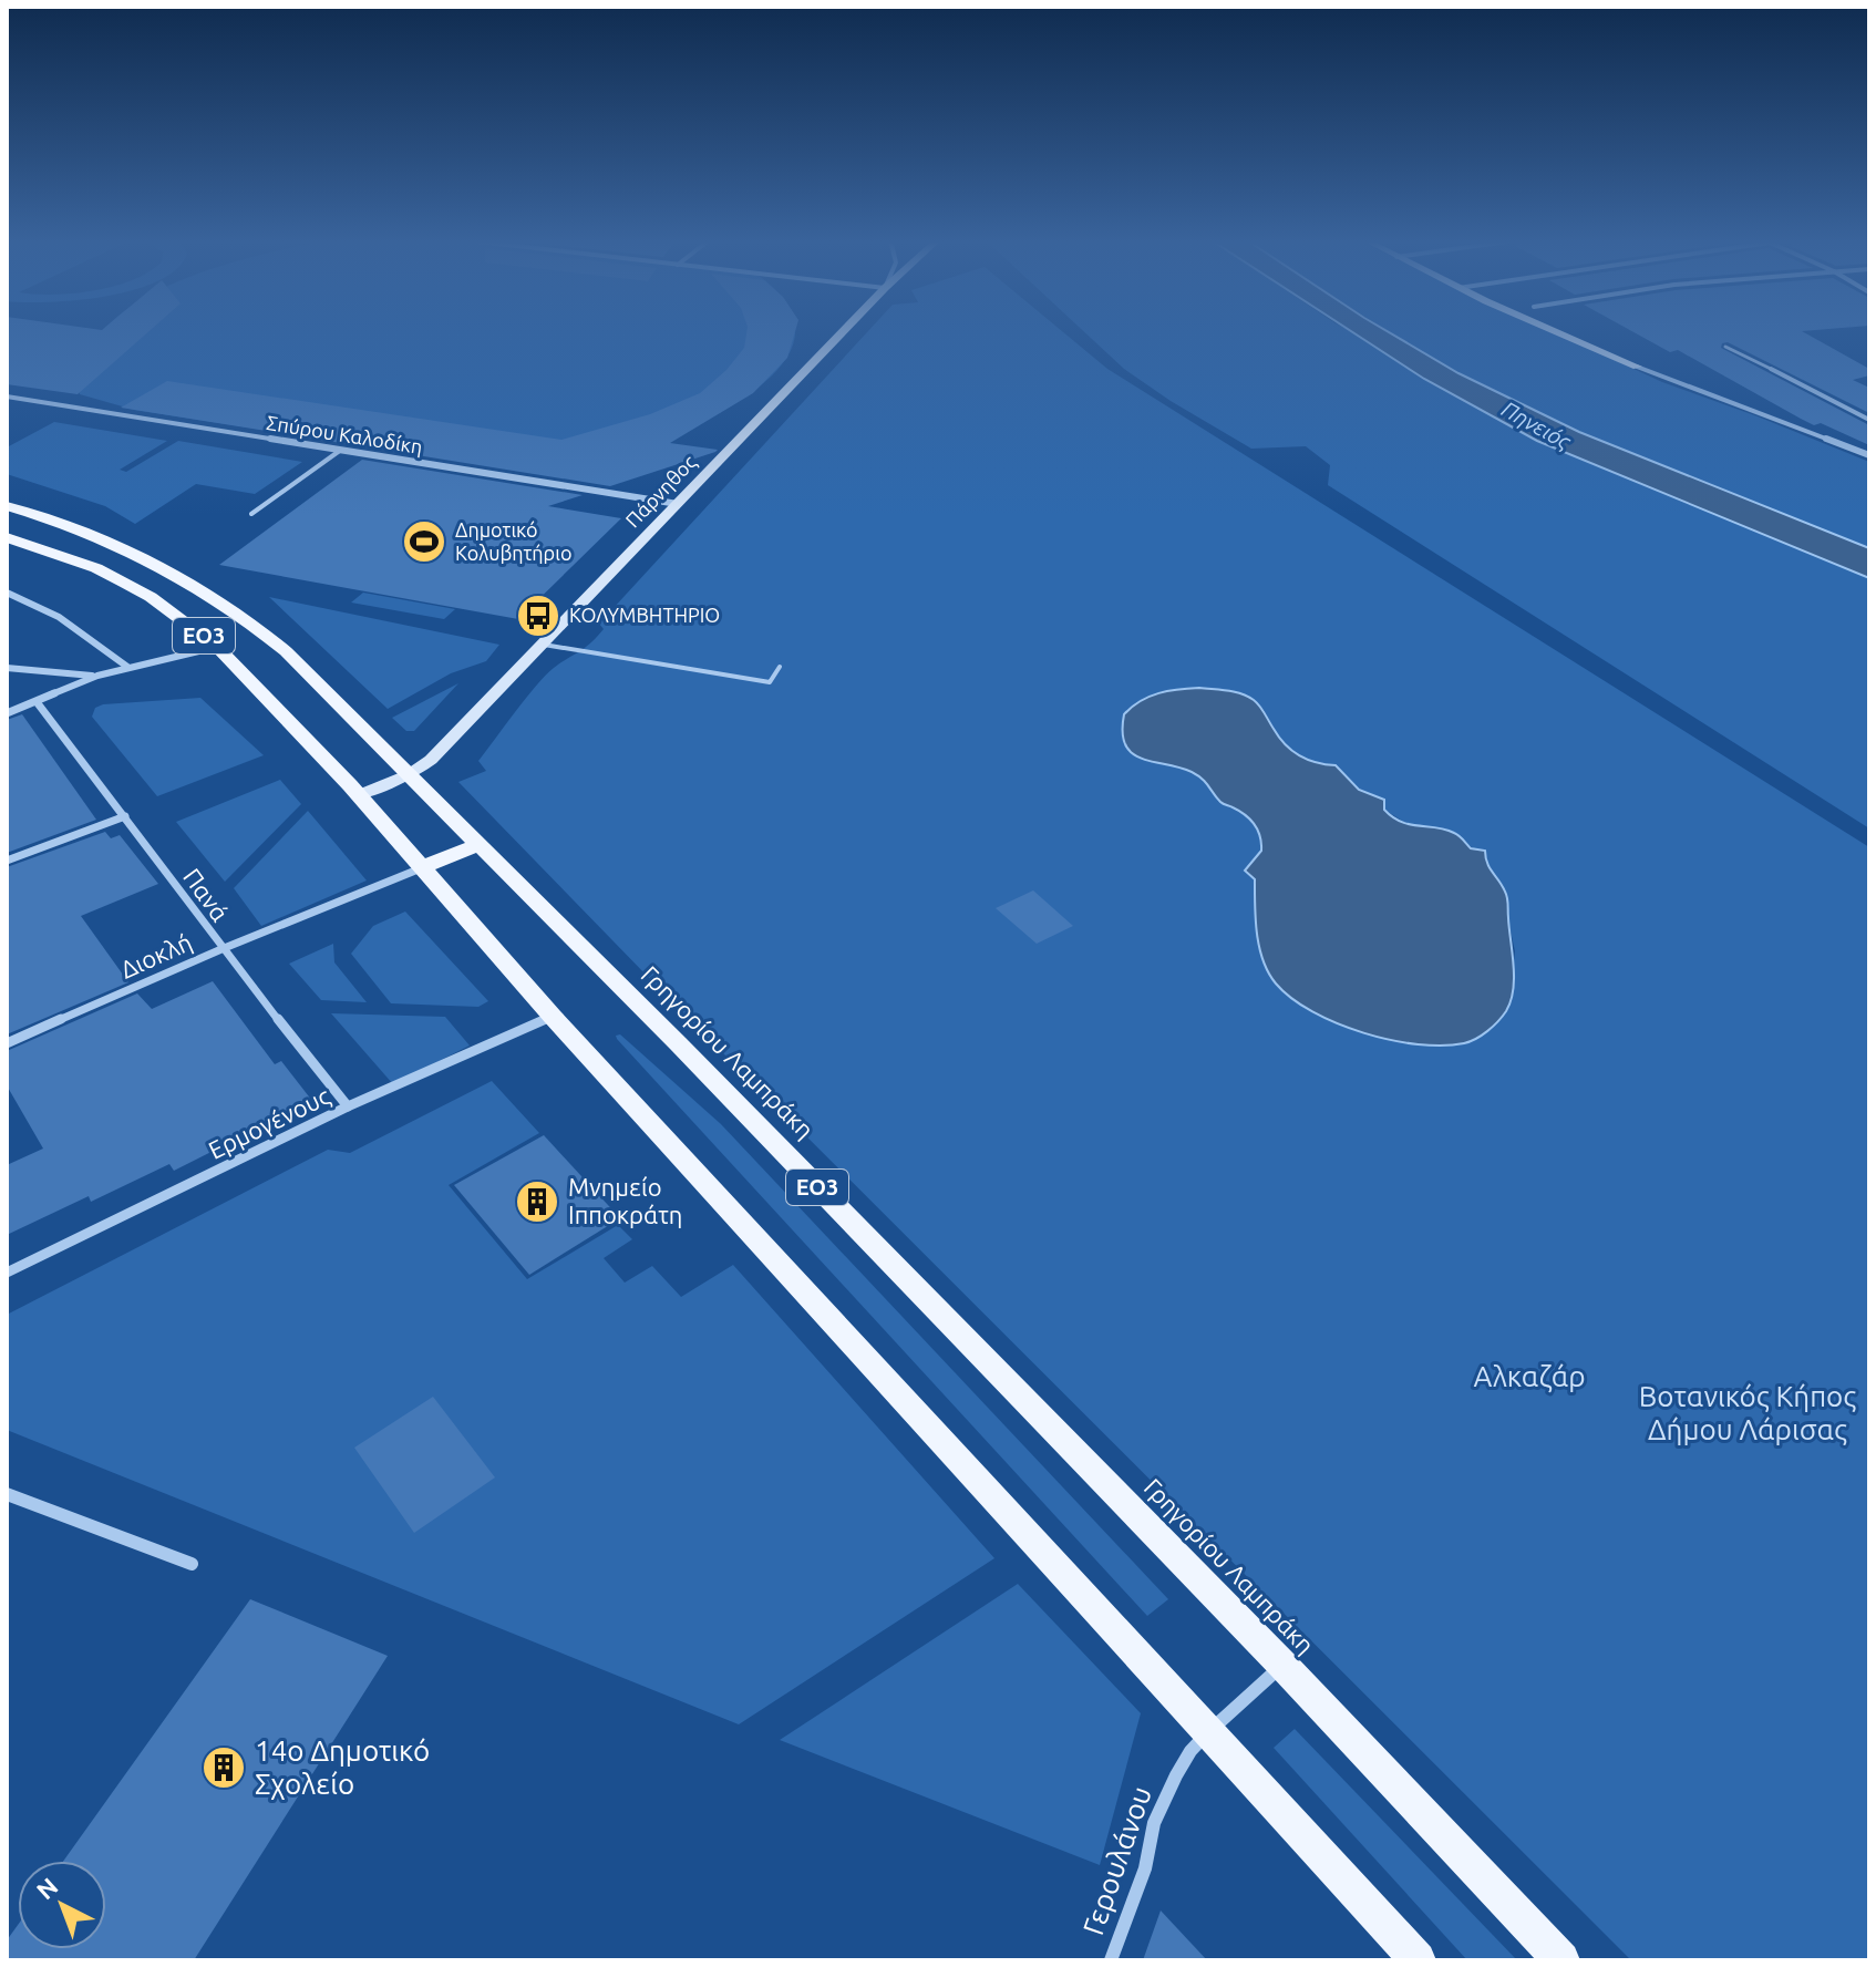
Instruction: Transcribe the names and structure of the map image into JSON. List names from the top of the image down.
{
  "streets": {
    "main road": ["ΕΟ3", "Γρηγορίου Λαμπράκη"],
    "street": [
      "Σπύρου Καλοδίκη",
      "Πάρνηθος",
      "Πανά",
      "Διοκλή",
      "Ερμογένους",
      "Γερουλάνου"
    ]
  },
  "crossings": [
    ["Σπύρου Καλοδίκη", "Πάρνηθος"],
    ["Πάρνηθος", "Γρηγορίου Λαμπράκη"],
    ["ΕΟ3", "Διοκλή"],
    ["ΕΟ3", "Ερμογένους"],
    ["ΕΟ3", "Γερουλάνου"],
    ["Πανά", "Διοκλή"],
    ["Πανά", "Ερμογένους"],
    ["Γρηγορίου Λαμπράκη", "Γερουλάνου"]
  ],
  "water": ["Πηνειός"],
  "parks": ["Αλκαζάρ", "Βοτανικός Κήπος Δήμου Λάρισας"],
  "places": {
    "sports": ["Δημοτικό Κολυβητήριο"],
    "bus stop": ["ΚΟΛΥΜΒΗΤΗΡΙΟ"],
    "building": ["Μνημείο Ιπποκράτη", "14ο Δημοτικό Σχολείο"]
  },
  "north": "top left"
}
